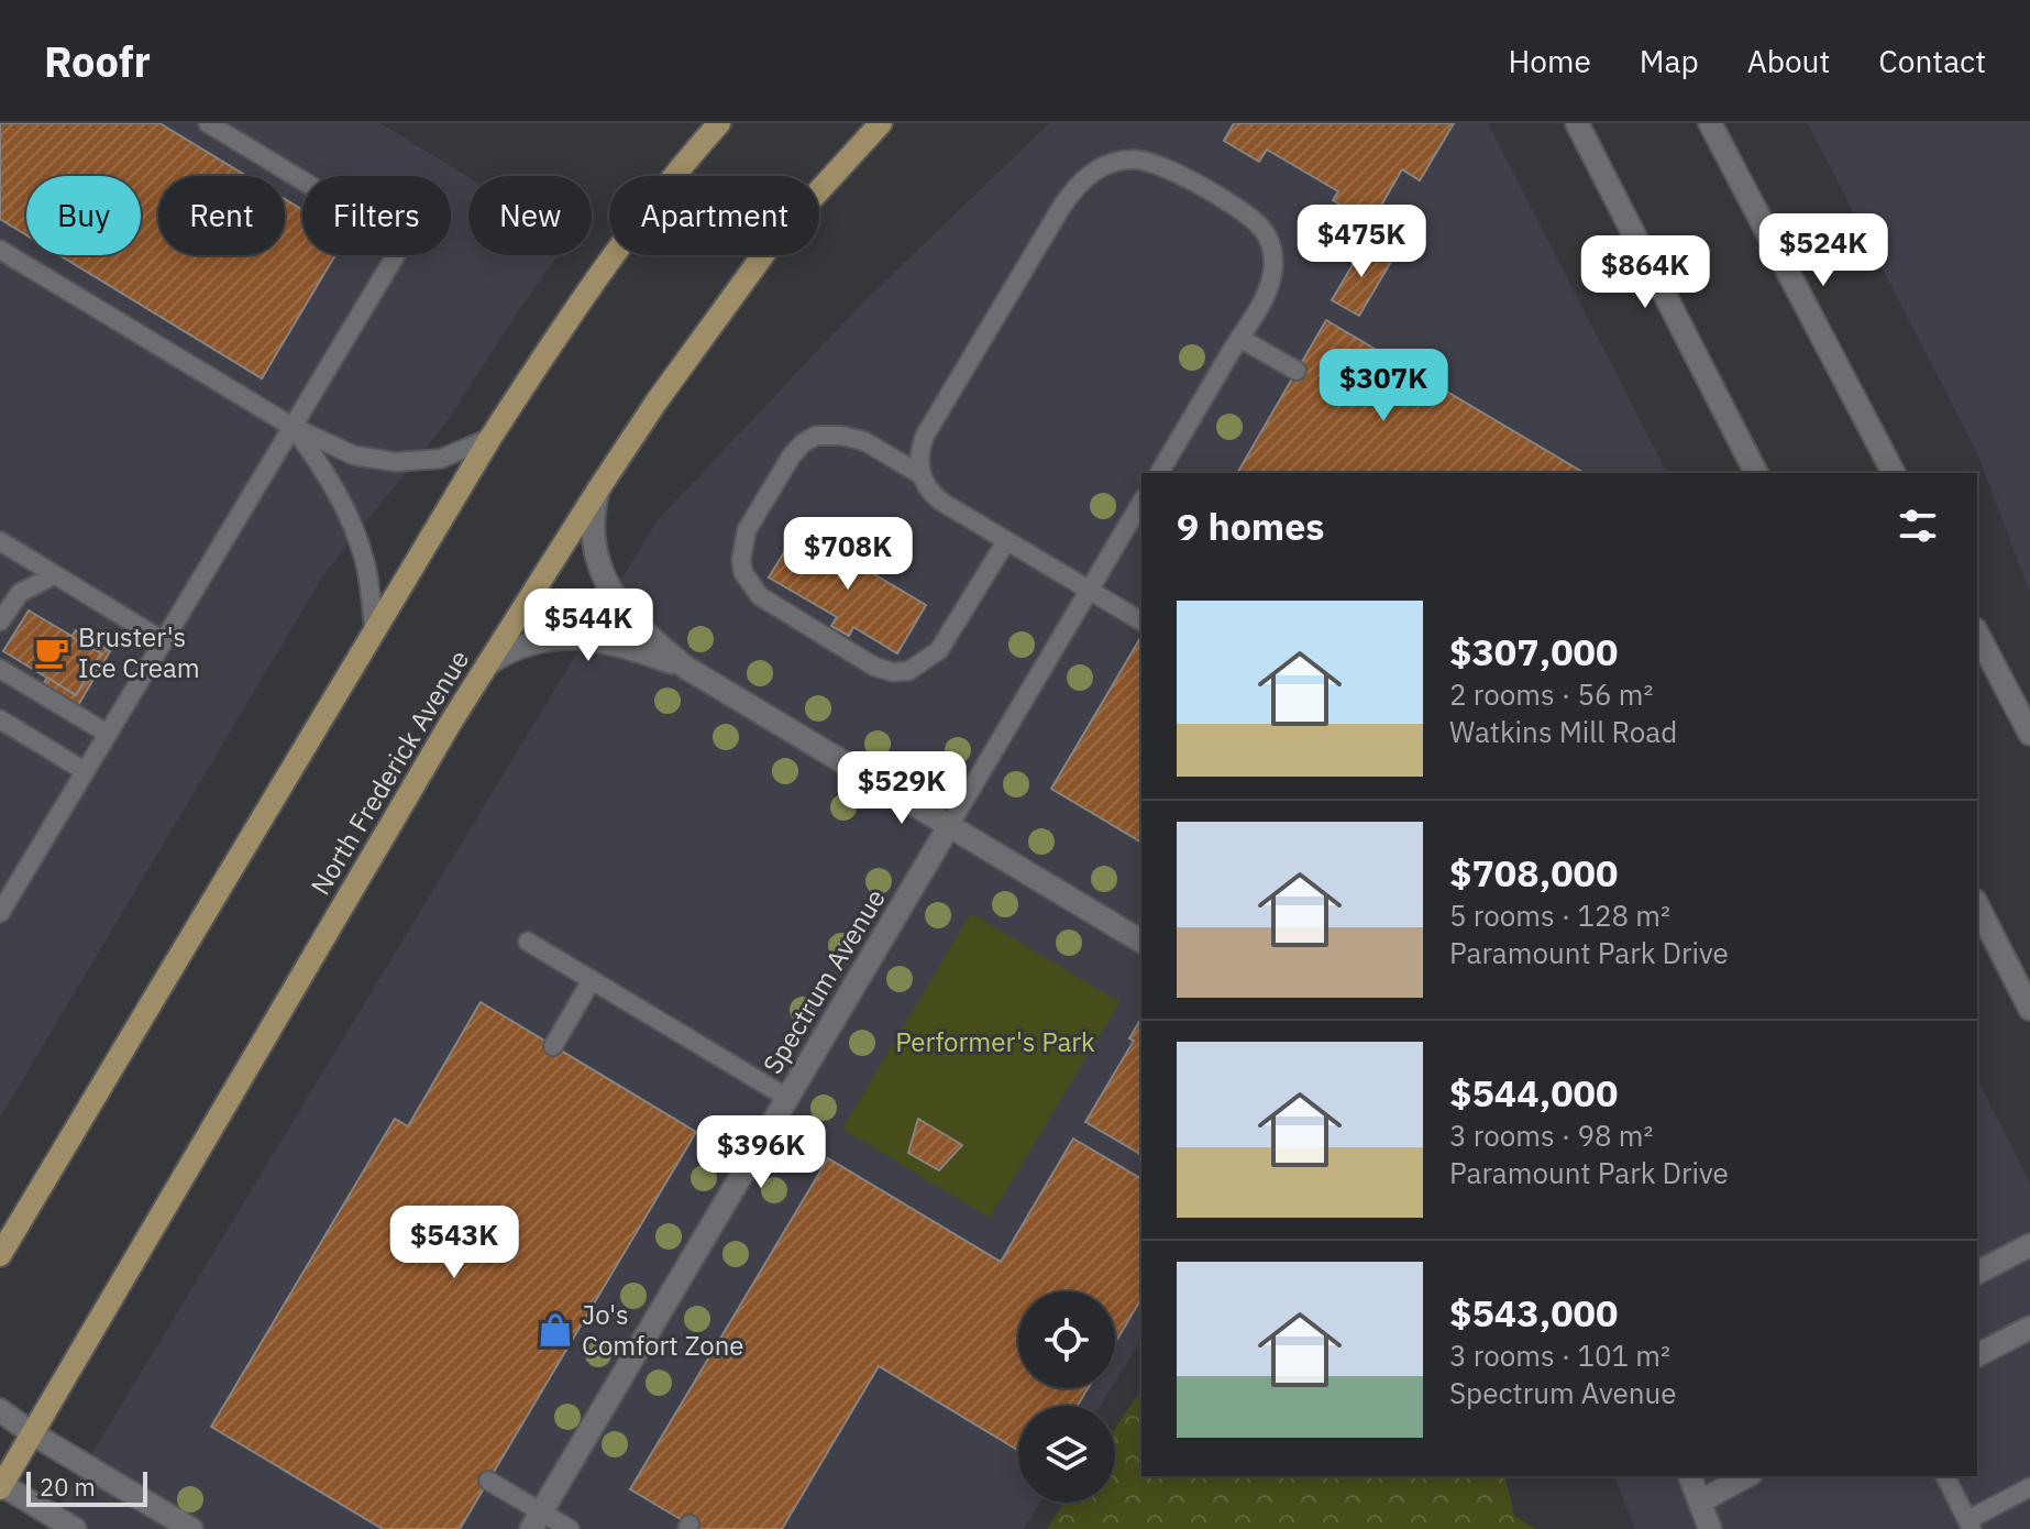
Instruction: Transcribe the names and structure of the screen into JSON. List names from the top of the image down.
{
  "streets": {
    "main road": ["North Frederick Avenue"],
    "street": ["Spectrum Avenue"]
  },
  "parks": ["Performer's Park"],
  "places": {
    "cafe": ["Bruster's Ice Cream"],
    "shop": ["Jo's Comfort Zone"]
  },
  "scale_bar": "20 m",
  "page": {
    "header": "Roofr",
    "nav": [
      "Home",
      "Map",
      "About",
      "Contact"
    ],
    "chip": [
      "Buy",
      "Rent",
      "Filters",
      "New",
      "Apartment"
    ],
    "price": [
      "$475K",
      "$524K",
      "$864K",
      "$307K",
      "$708K",
      "$544K",
      "$529K",
      "$396K",
      "$543K"
    ],
    "heading": "9 homes",
    "list": [
      {
        "name": "$307,000",
        "note": "2 rooms · 56 m² · Watkins Mill Road"
      },
      {
        "name": "$708,000",
        "note": "5 rooms · 128 m² · Paramount Park Drive"
      },
      {
        "name": "$544,000",
        "note": "3 rooms · 98 m² · Paramount Park Drive"
      },
      {
        "name": "$543,000",
        "note": "3 rooms · 101 m² · Spectrum Avenue"
      }
    ],
    "scale": "20 m"
  }
}
